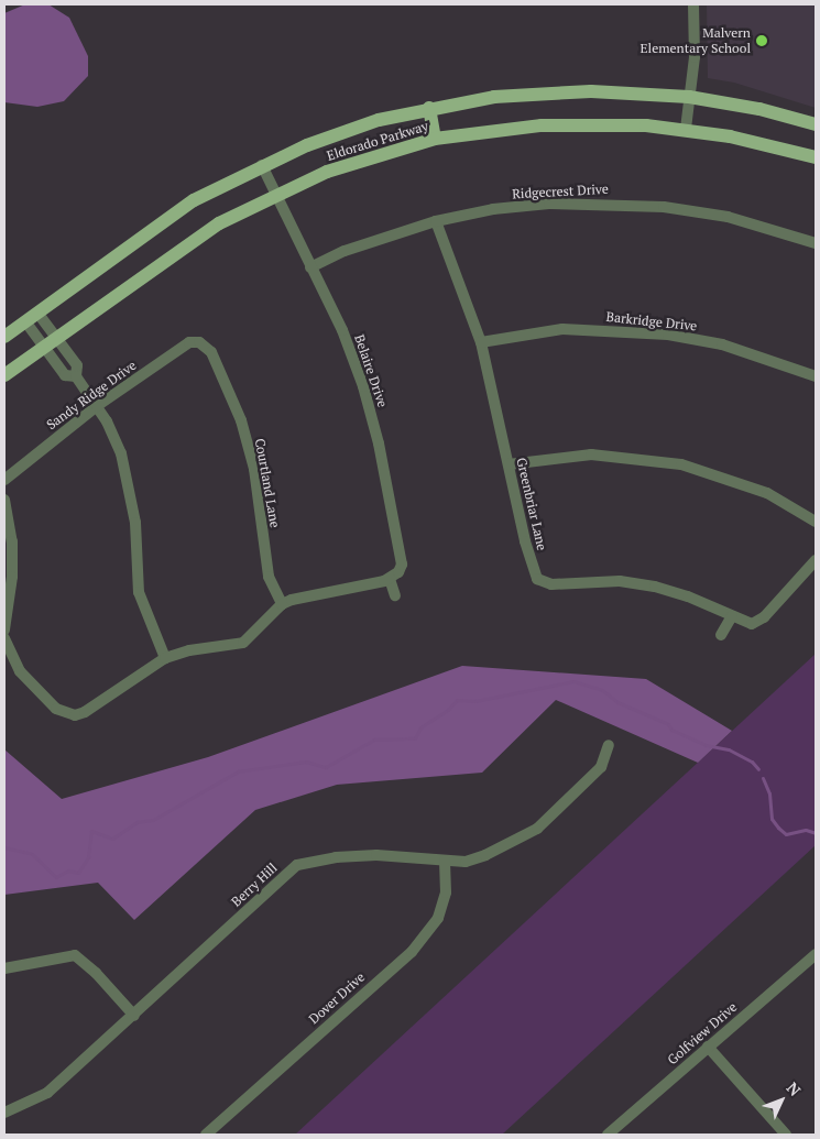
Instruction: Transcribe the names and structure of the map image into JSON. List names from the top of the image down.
{
  "streets": {
    "main road": ["Eldorado Parkway"],
    "street": [
      "Ridgecrest Drive",
      "Barkridge Drive",
      "Belaire Drive",
      "Sandy Ridge Drive",
      "Courtland Lane",
      "Greenbriar Lane",
      "Berry Hill",
      "Dover Drive",
      "Golfview Drive"
    ]
  },
  "crossings": [
    ["Eldorado Parkway", "Belaire Drive"],
    ["Ridgecrest Drive", "Belaire Drive"],
    ["Ridgecrest Drive", "Greenbriar Lane"],
    ["Barkridge Drive", "Greenbriar Lane"],
    ["Sandy Ridge Drive", "Courtland Lane"],
    ["Berry Hill", "Dover Drive"]
  ],
  "places": ["Malvern Elementary School"],
  "north": "top right"
}
